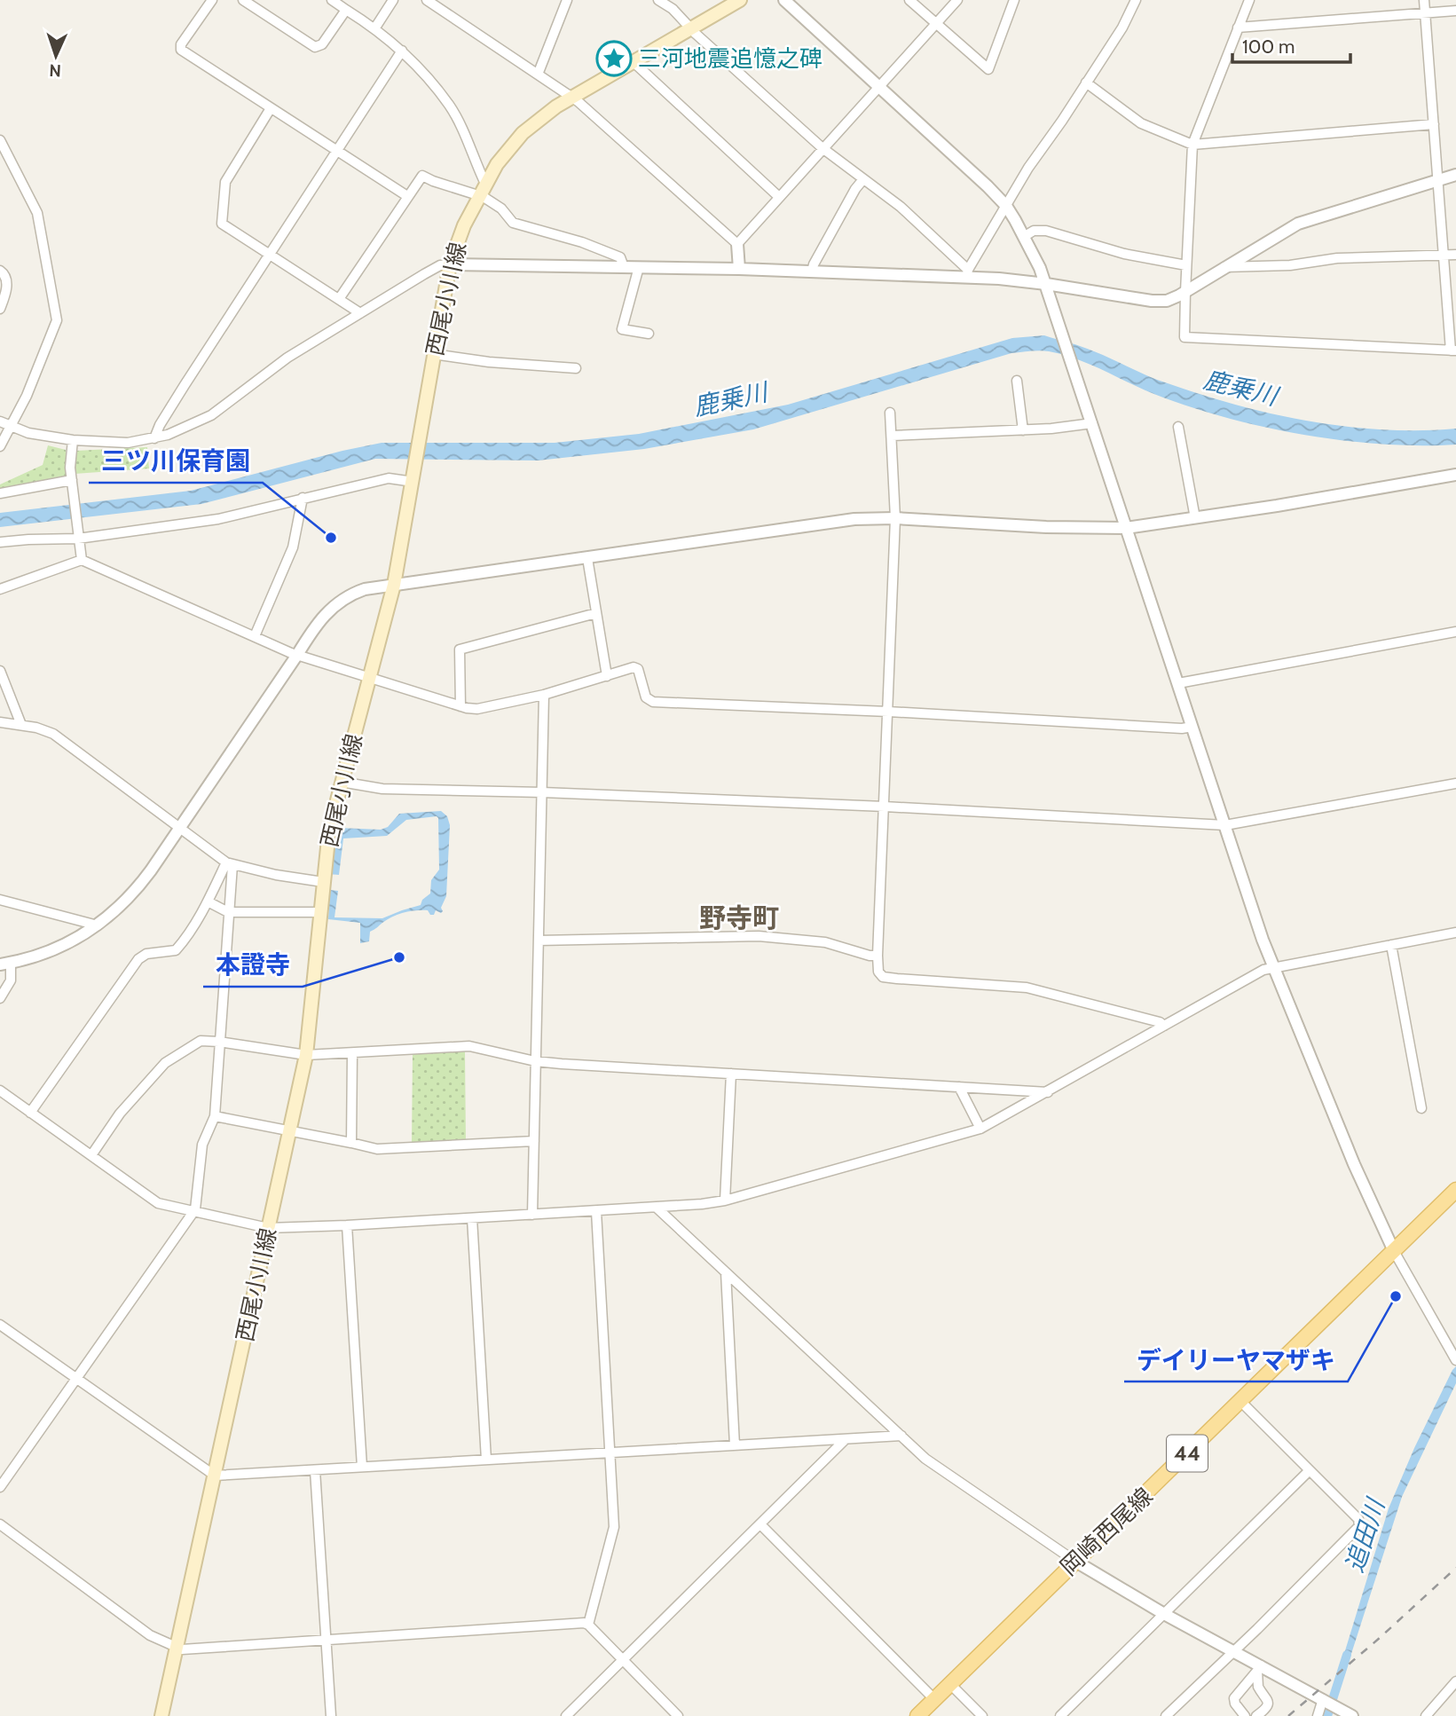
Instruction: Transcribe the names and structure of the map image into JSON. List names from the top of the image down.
{
  "streets": {
    "main road": ["西尾小川線", "44", "岡崎西尾線"]
  },
  "districts": ["野寺町"],
  "water": ["鹿乗川", "追田川"],
  "places": {
    "place": ["三河地震追憶之碑"],
    "other": ["三ツ川保育園", "本證寺", "デイリーヤマザキ"]
  },
  "scale_bar": "100 m",
  "north": "bottom"
}
